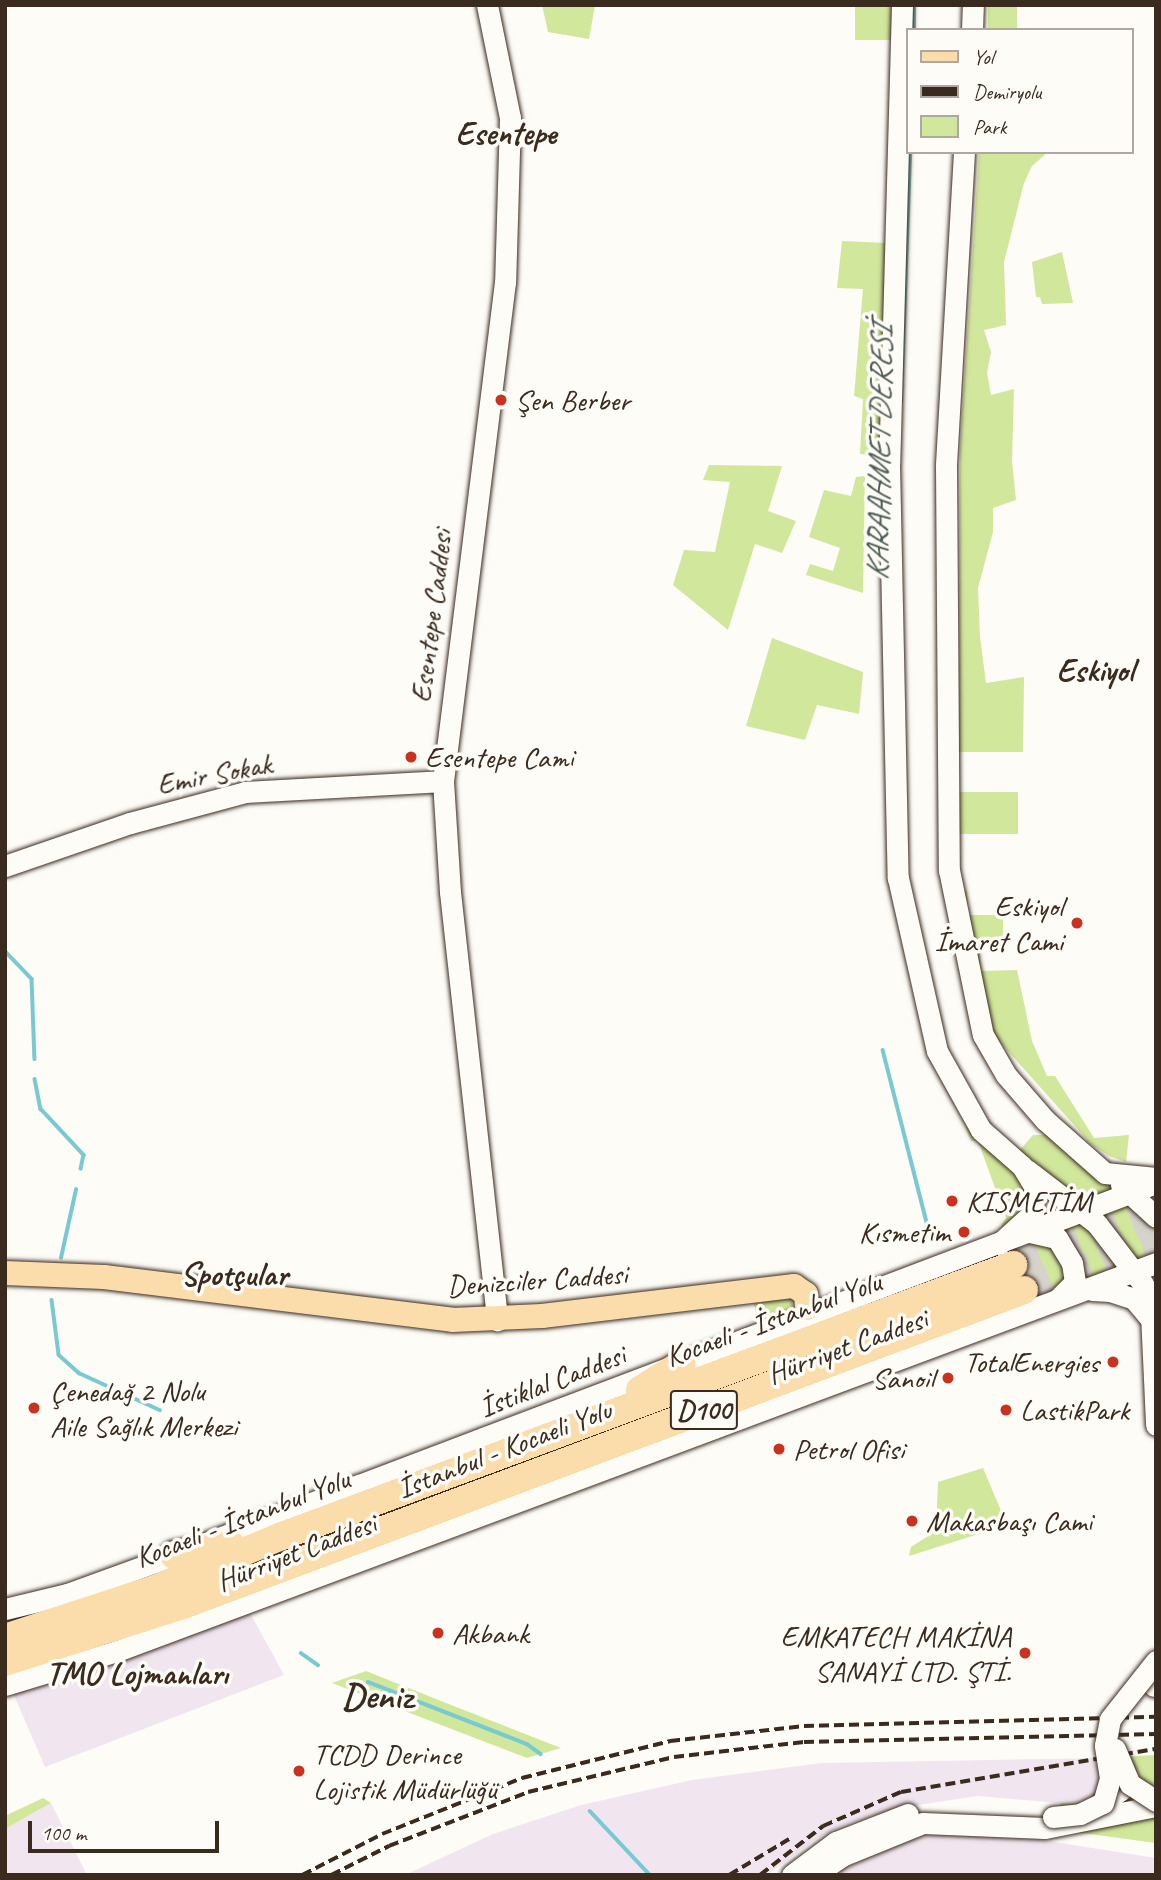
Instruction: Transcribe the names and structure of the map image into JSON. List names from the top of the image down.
{
  "streets": {
    "highway": ["Kocaeli - İstanbul Yolu", "D100", "İstanbul - Kocaeli Yolu"],
    "main road": ["Denizciler Caddesi"],
    "street": [
      "Esentepe Caddesi",
      "Emir Sokak",
      "Hürriyet Caddesi",
      "İstiklal Caddesi"
    ]
  },
  "crossings": [
    ["Esentepe Caddesi", "Emir Sokak"],
    ["Esentepe Caddesi", "Denizciler Caddesi"],
    ["Denizciler Caddesi", "İstiklal Caddesi"],
    ["Kocaeli - İstanbul Yolu", "Hürriyet Caddesi"],
    ["Kocaeli - İstanbul Yolu", "İstiklal Caddesi"],
    ["Kocaeli - İstanbul Yolu", "İstanbul - Kocaeli Yolu"],
    ["Hürriyet Caddesi", "İstiklal Caddesi"],
    ["Hürriyet Caddesi", "İstanbul - Kocaeli Yolu"],
    ["İstiklal Caddesi", "İstanbul - Kocaeli Yolu"]
  ],
  "districts": [
    "Esentepe",
    "Eskiyol",
    "Spotçular",
    "TMO Lojmanları",
    "Deniz"
  ],
  "water": ["KARAAHMET DERESİ"],
  "places": [
    "Şen Berber",
    "Esentepe Cami",
    "Eskiyol İmaret Cami",
    "KISMETİM",
    "Kısmetim",
    "TotalEnergies",
    "Sanoil",
    "Çenedağ 2 Nolu Aile Sağlık Merkezi",
    "LastikPark",
    "Petrol Ofisi",
    "Makasbaşı Cami",
    "Akbank",
    "EMKATECH MAKİNA SANAYİ LTD. ŞTİ.",
    "TCDD Derince Lojistik Müdürlüğü"
  ],
  "legend": ["Yol", "Demiryolu", "Park"],
  "scale_bar": "100 m"
}
